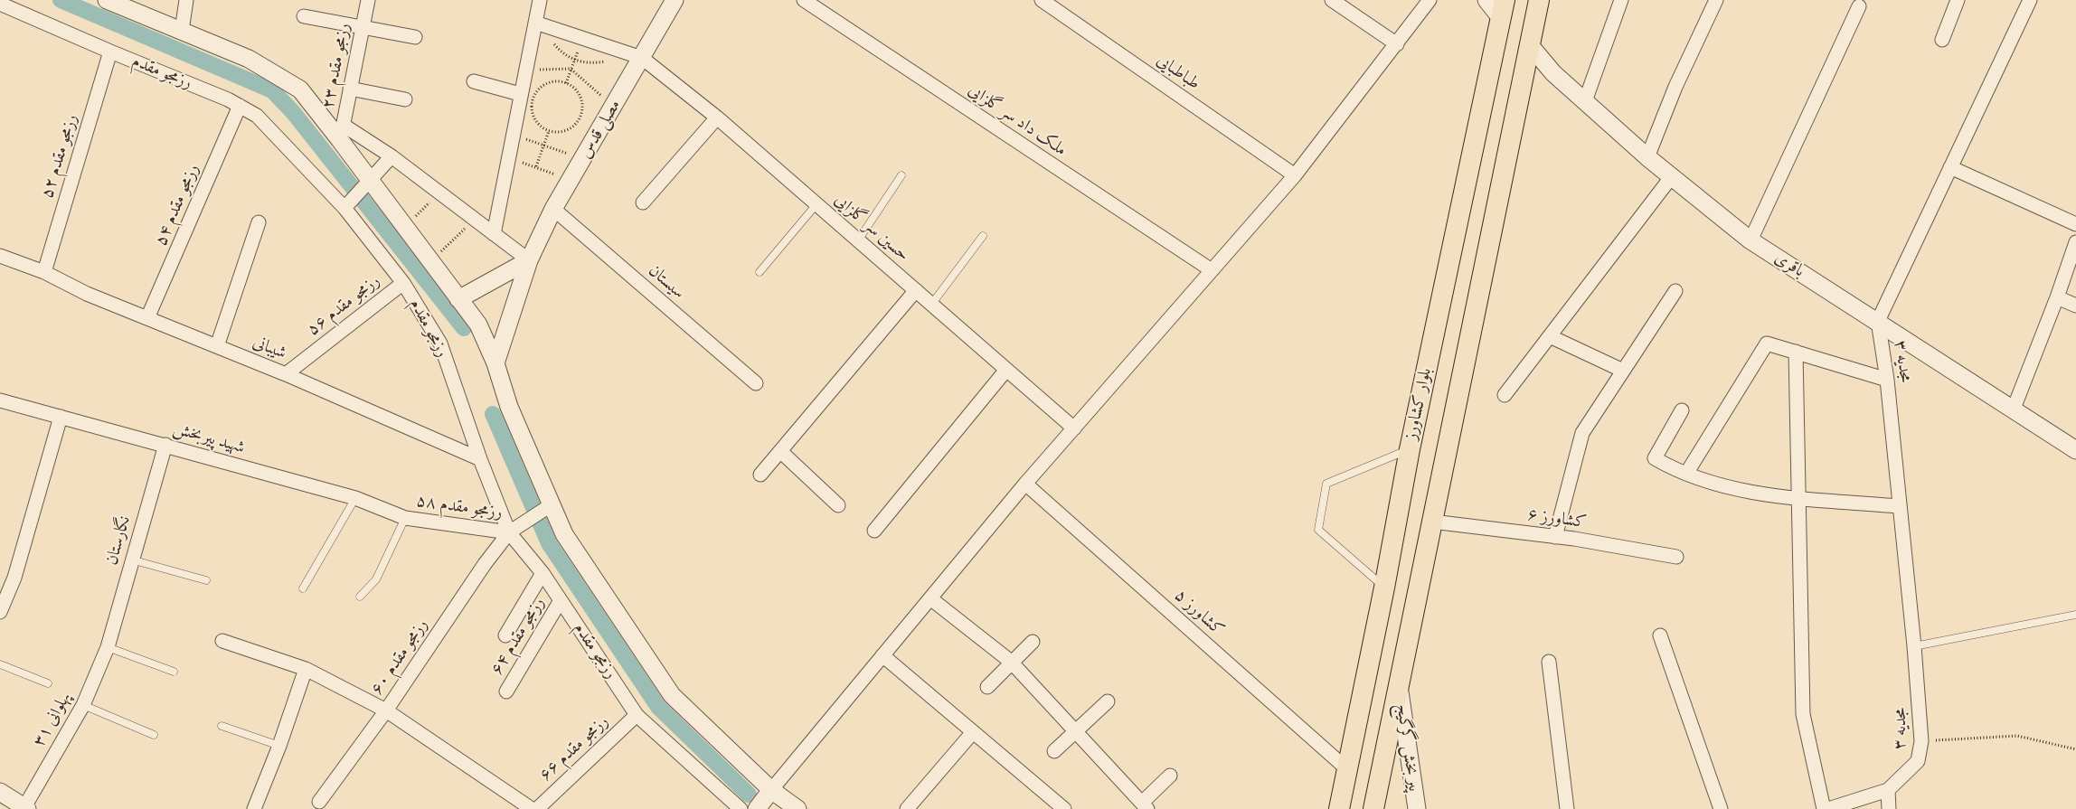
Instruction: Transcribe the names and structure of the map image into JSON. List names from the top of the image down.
{
  "streets": {
    "main road": ["بلوار کشاورز"],
    "street": [
      "رزمجو مقدم ۲۳",
      "رزمجو مقدم",
      "طباطبایی",
      "ملک داد سر گلزایی",
      "مصلی قدس",
      "رزمجو مقدم ۵۲",
      "رزمجو مقدم ۵۴",
      "حسین سر گلزایی",
      "باقری",
      "سیستان",
      "رزمجو مقدم ۵۶",
      "شیبانی",
      "مجدیه ۳",
      "شهید پیربخش",
      "رزمجو مقدم ۵۸",
      "کشاورز ۶",
      "نگارستان",
      "کشاورز ۵",
      "رزمجو مقدم ۶۴",
      "رزمجو مقدم ۶۰",
      "پهلوانی ۳۱",
      "پیر بخش گرگیج",
      "رزمجو مقدم ۶۶"
    ]
  },
  "crossings": [
    ["رزمجو مقدم", "رزمجو مقدم ۵۲"],
    ["رزمجو مقدم", "رزمجو مقدم ۵۴"],
    ["رزمجو مقدم", "رزمجو مقدم ۵۶"],
    ["رزمجو مقدم", "شیبانی"],
    ["رزمجو مقدم", "رزمجو مقدم ۵۸"],
    ["رزمجو مقدم", "رزمجو مقدم ۶۴"],
    ["رزمجو مقدم", "رزمجو مقدم ۶۰"],
    ["رزمجو مقدم", "رزمجو مقدم ۶۶"],
    ["مصلی قدس", "حسین سر گلزایی"],
    ["مصلی قدس", "سیستان"],
    ["رزمجو مقدم ۵۲", "شیبانی"],
    ["رزمجو مقدم ۵۴", "شیبانی"],
    ["باقری", "مجدیه ۳"],
    ["رزمجو مقدم ۵۶", "شیبانی"],
    ["بلوار کشاورز", "کشاورز ۵"],
    ["شهید پیربخش", "رزمجو مقدم ۵۸"],
    ["شهید پیربخش", "نگارستان"],
    ["رزمجو مقدم ۵۸", "رزمجو مقدم ۶۰"],
    ["نگارستان", "پهلوانی ۳۱"]
  ]
}
